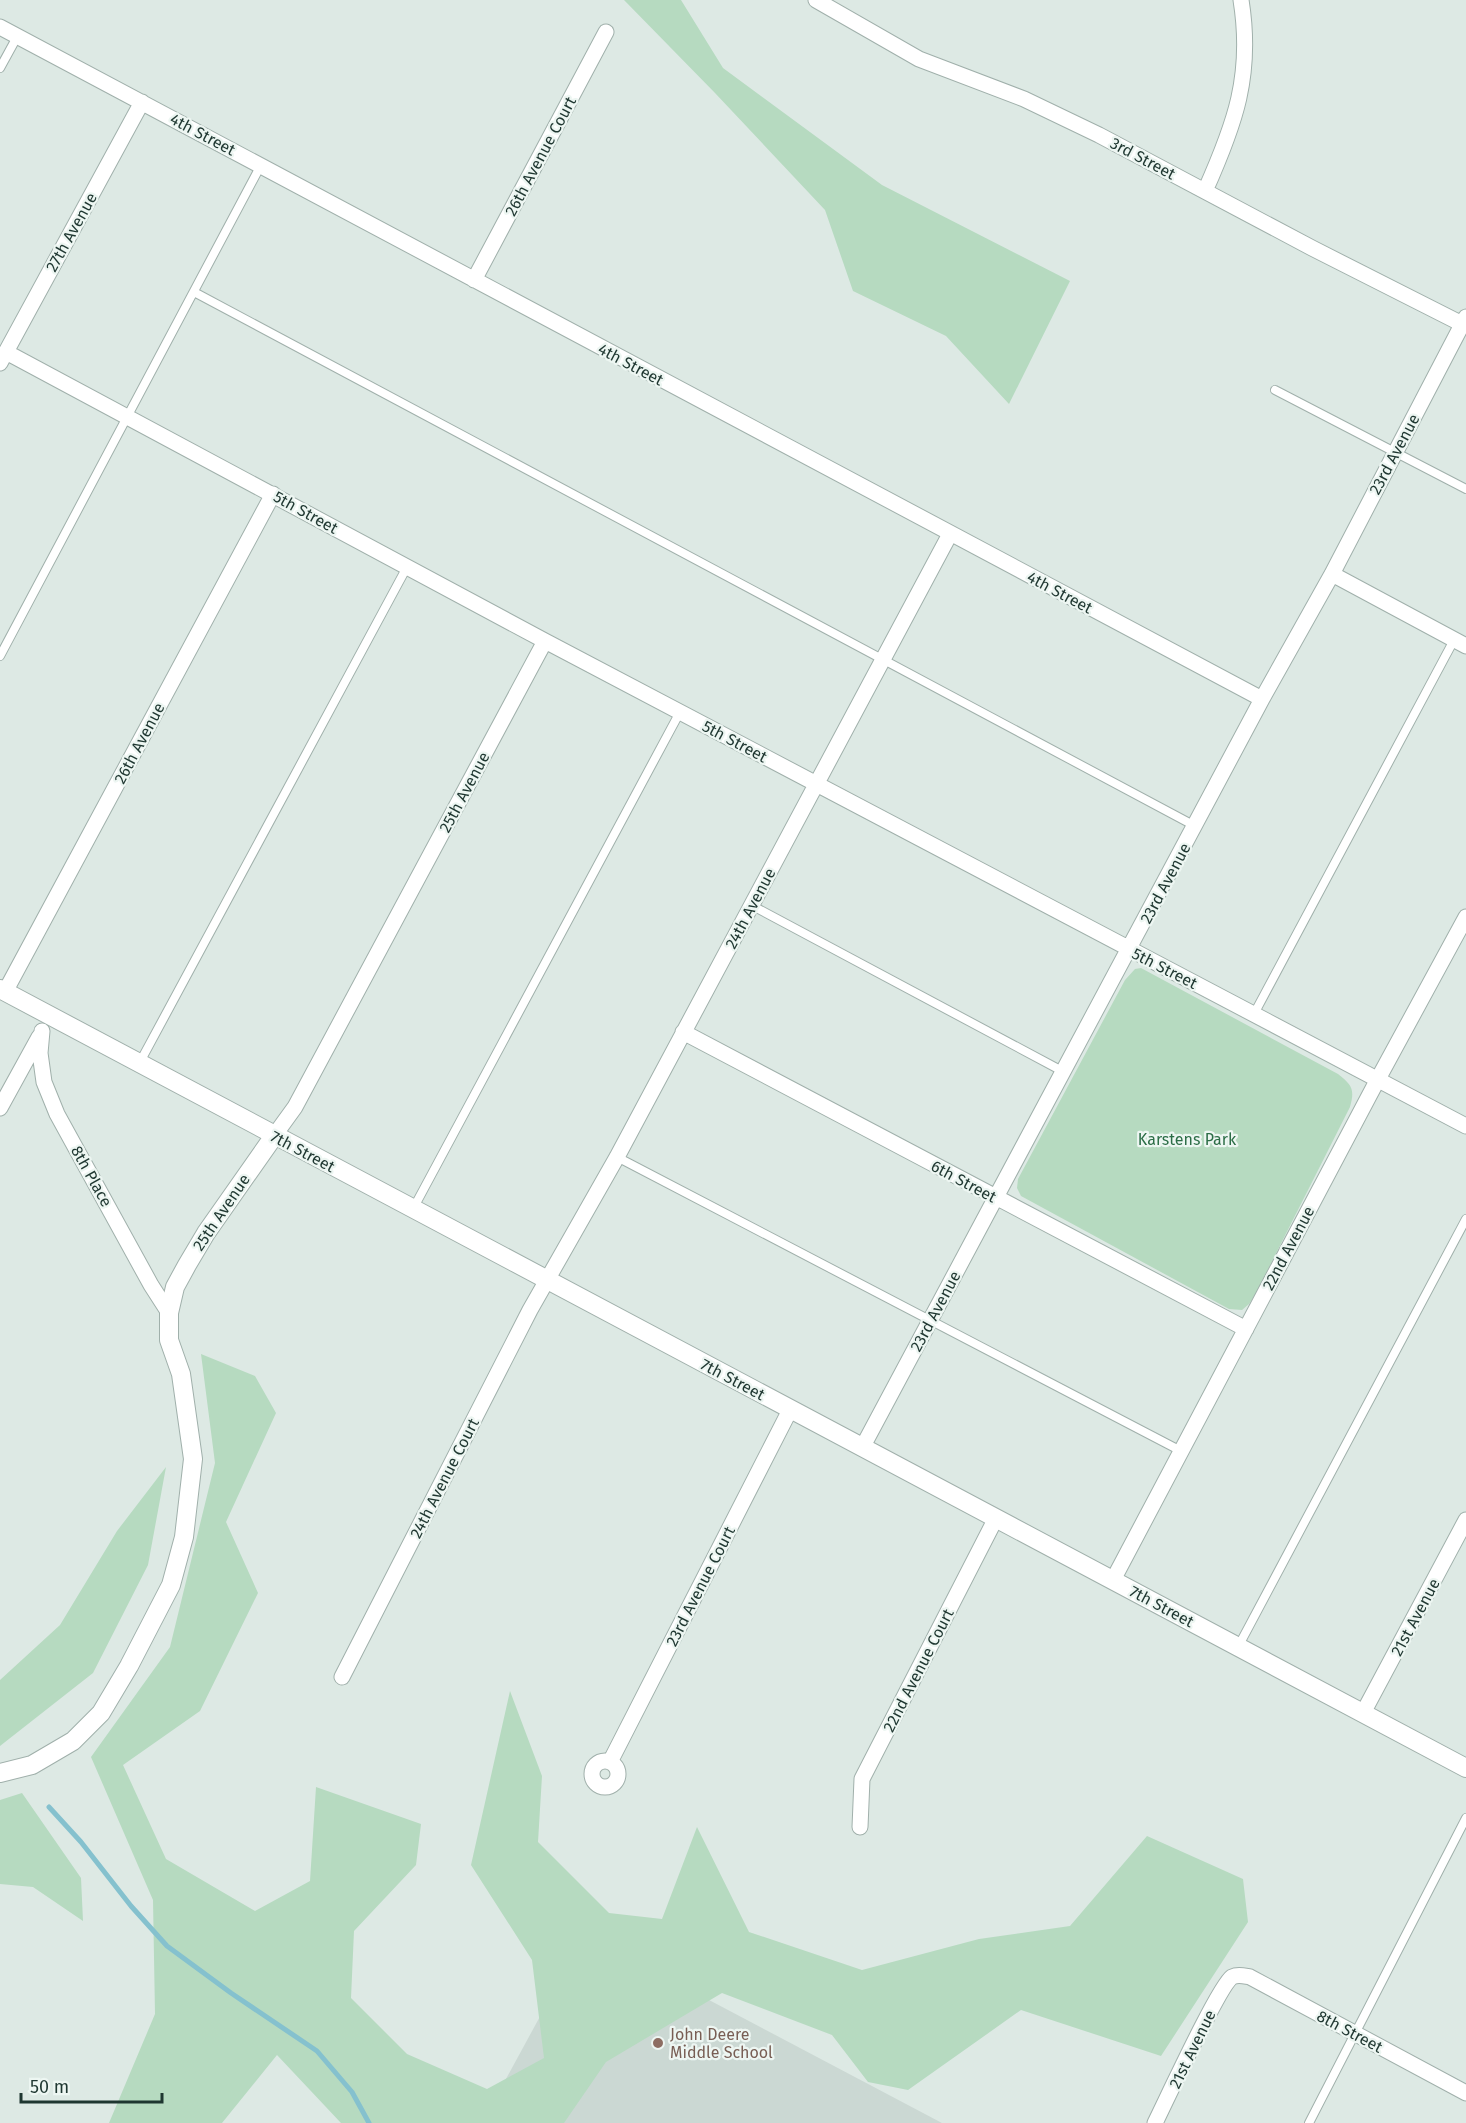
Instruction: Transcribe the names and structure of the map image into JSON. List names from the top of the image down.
{
  "streets": {
    "street": [
      "4th Street",
      "26th Avenue Court",
      "3rd Street",
      "27th Avenue",
      "23rd Avenue",
      "5th Street",
      "26th Avenue",
      "25th Avenue",
      "24th Avenue",
      "7th Street",
      "8th Place",
      "6th Street",
      "22nd Avenue",
      "24th Avenue Court",
      "23rd Avenue Court",
      "21st Avenue",
      "22nd Avenue Court",
      "8th Street"
    ]
  },
  "crossings": [
    ["4th Street", "26th Avenue Court"],
    ["4th Street", "27th Avenue"],
    ["4th Street", "23rd Avenue"],
    ["4th Street", "24th Avenue"],
    ["3rd Street", "23rd Avenue"],
    ["27th Avenue", "5th Street"],
    ["23rd Avenue", "5th Street"],
    ["23rd Avenue", "7th Street"],
    ["23rd Avenue", "6th Street"],
    ["5th Street", "26th Avenue"],
    ["5th Street", "25th Avenue"],
    ["5th Street", "24th Avenue"],
    ["5th Street", "22nd Avenue"],
    ["26th Avenue", "7th Street"],
    ["25th Avenue", "7th Street"],
    ["25th Avenue", "8th Place"],
    ["24th Avenue", "7th Street"],
    ["24th Avenue", "6th Street"],
    ["24th Avenue", "24th Avenue Court"],
    ["7th Street", "8th Place"],
    ["7th Street", "22nd Avenue"],
    ["7th Street", "24th Avenue Court"],
    ["7th Street", "23rd Avenue Court"],
    ["7th Street", "21st Avenue"],
    ["7th Street", "22nd Avenue Court"],
    ["6th Street", "22nd Avenue"],
    ["21st Avenue", "8th Street"]
  ],
  "parks": ["Karstens Park"],
  "places": ["John Deere Middle School"],
  "scale_bar": "50 m"
}
